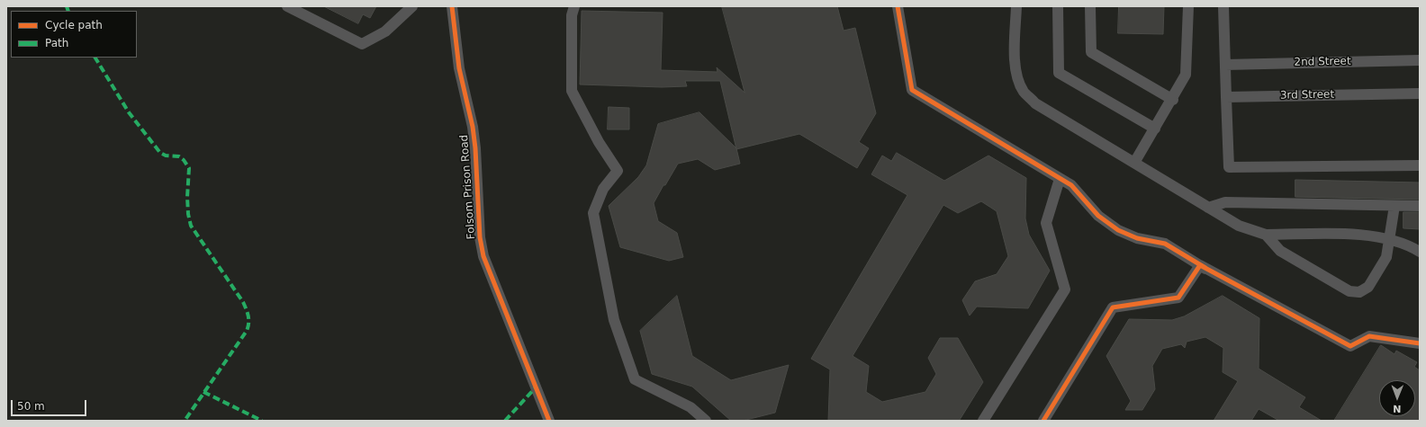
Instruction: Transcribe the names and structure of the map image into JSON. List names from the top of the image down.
{
  "streets": {
    "street": ["2nd Street", "3rd Street", "Folsom Prison Road"]
  },
  "legend": ["Cycle path", "Path"],
  "scale_bar": "50 m",
  "north": "bottom"
}
